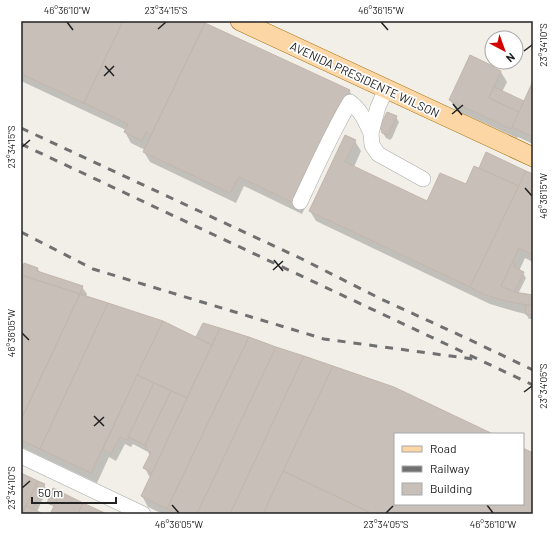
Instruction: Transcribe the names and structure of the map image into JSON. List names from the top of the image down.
{
  "streets": {
    "main road": ["AVENIDA PRESIDENTE WILSON"]
  },
  "legend": ["Road", "Railway", "Building"],
  "scale_bar": "50 m",
  "north": "bottom right",
  "coordinates": [
    "46°36'10\"W",
    "23°34'15\"S",
    "46°36'15\"W",
    "23°34'10\"S",
    "46°36'05\"W",
    "23°34'05\"S"
  ]
}
